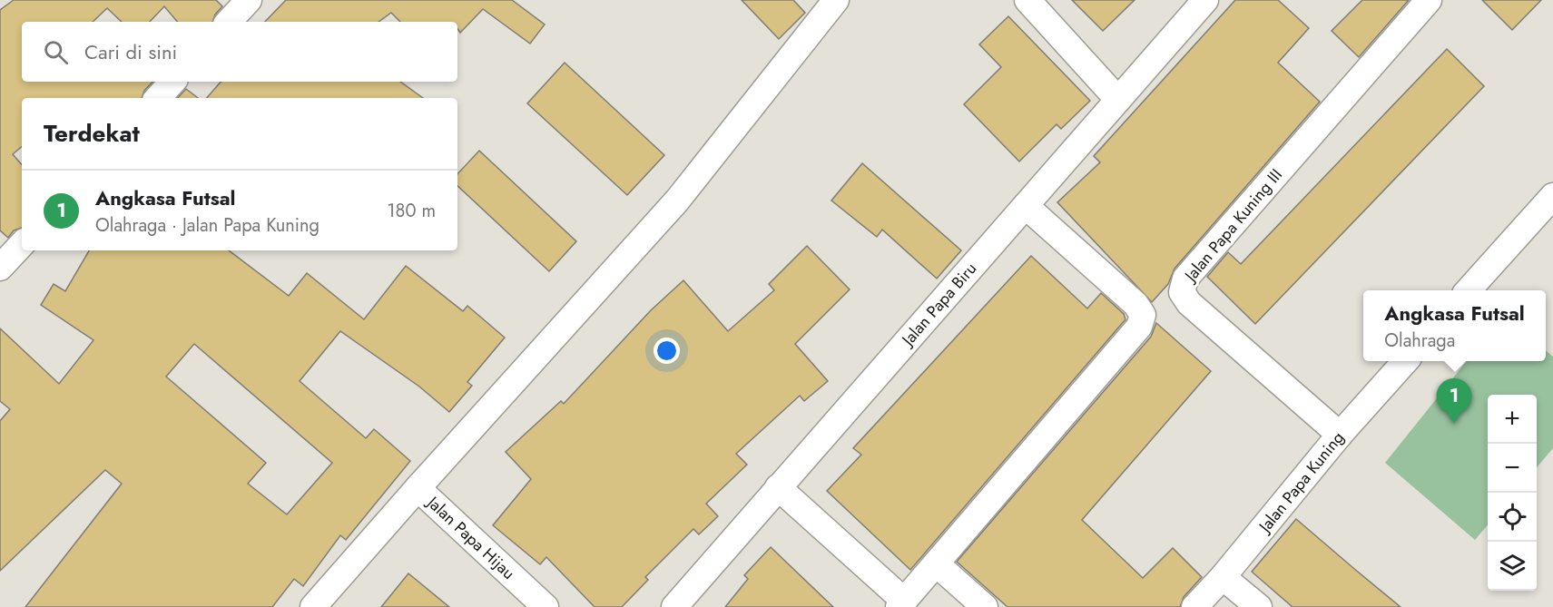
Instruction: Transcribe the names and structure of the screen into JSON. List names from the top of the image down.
{
  "streets": {
    "street": [
      "Jalan Papa Kuning III",
      "Jalan Papa Biru",
      "Jalan Papa Kuning",
      "Jalan Papa Hijau"
    ]
  },
  "crossings": [
    ["Jalan Papa Kuning III", "Jalan Papa Kuning"]
  ],
  "page": {
    "search": "Cari di sini",
    "heading": "Terdekat",
    "list": [
      {
        "mark": "1",
        "name": "Angkasa Futsal",
        "note": "Olahraga · Jalan Papa Kuning",
        "value": "180 m"
      }
    ],
    "popup": ["Angkasa Futsal", "Olahraga"],
    "pins": "1",
    "map_buttons": ["+", "−"]
  }
}
